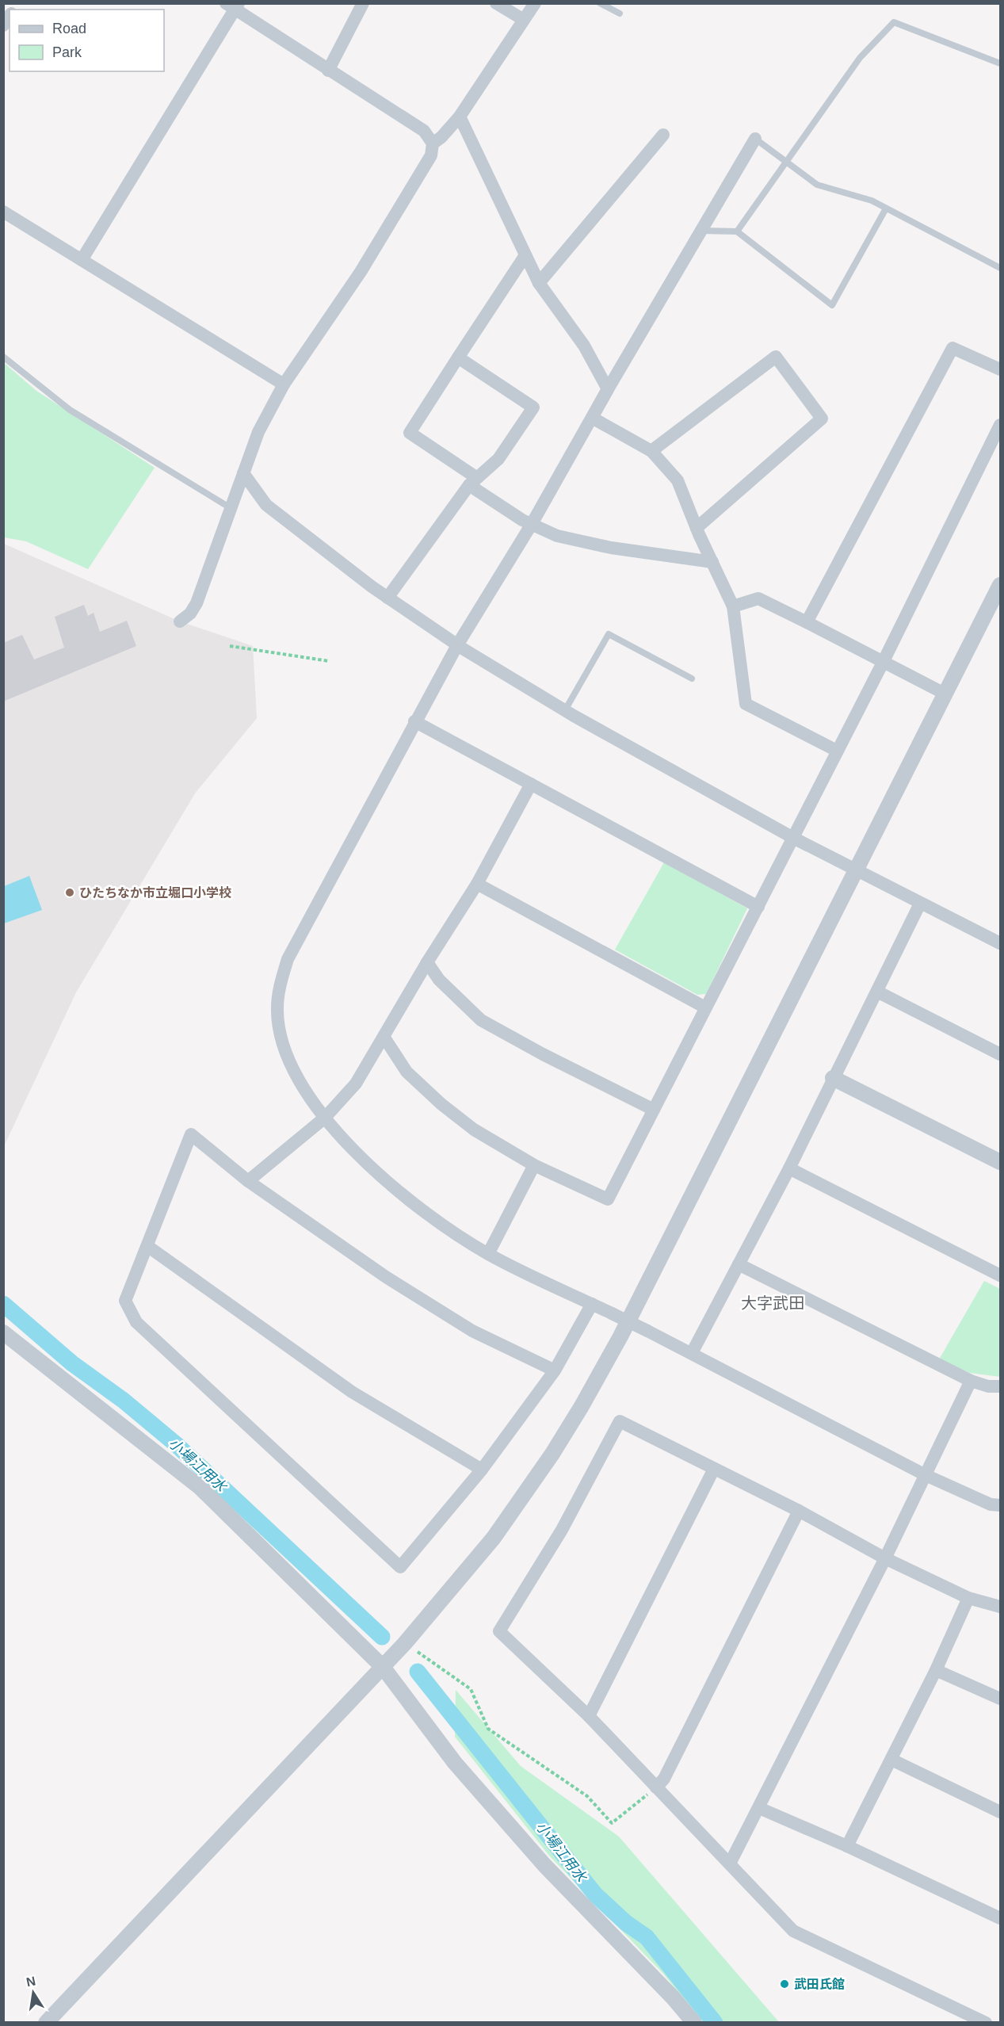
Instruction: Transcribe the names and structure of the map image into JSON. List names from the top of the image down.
{
  "districts": ["大字武田"],
  "water": ["小場江用水"],
  "places": ["ひたちなか市立堀口小学校", "武田氏館"],
  "legend": ["Road", "Park"],
  "north": "top"
}
